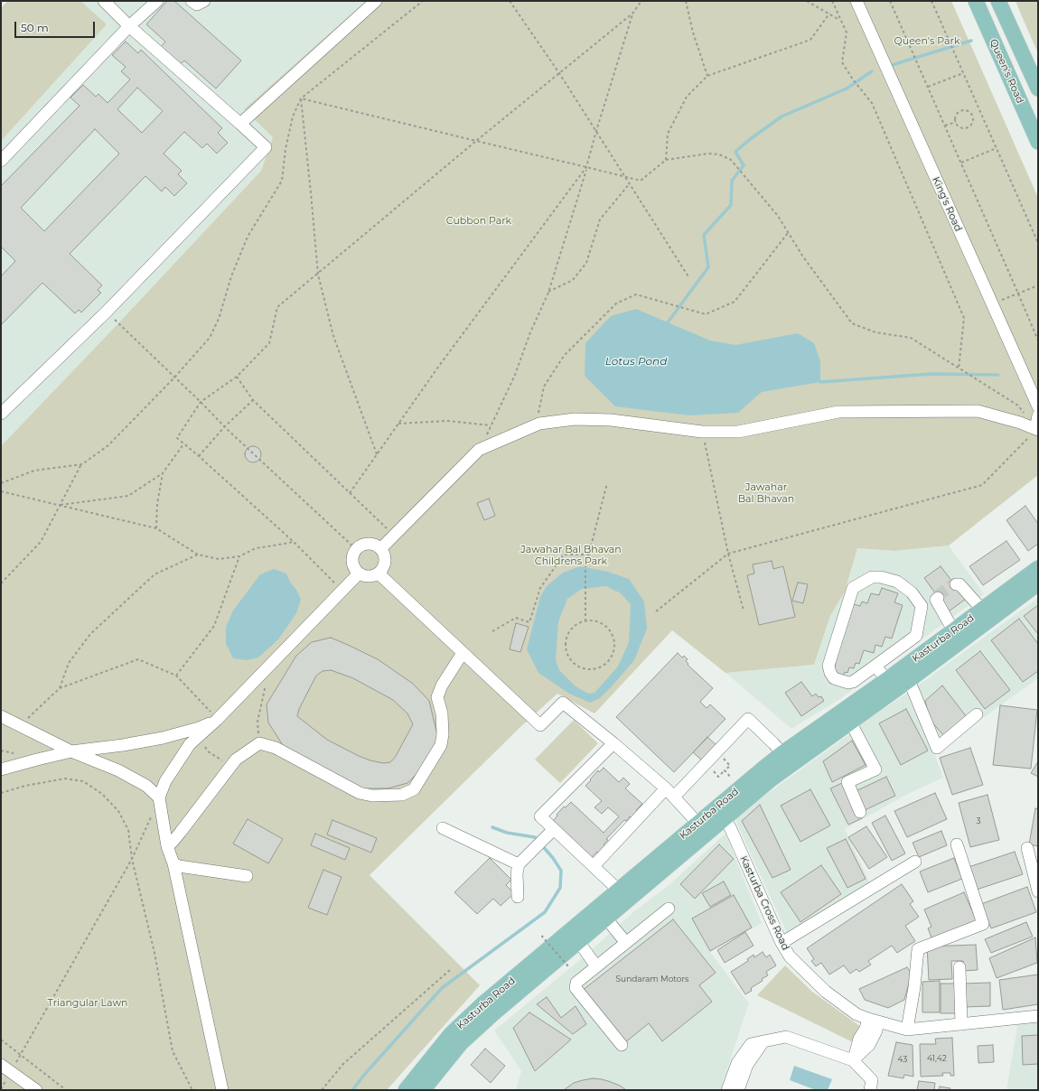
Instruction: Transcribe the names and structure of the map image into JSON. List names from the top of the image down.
{
  "streets": {
    "main road": ["Queen's Road", "Kasturba Road"],
    "street": ["King's Road", "Kasturba Cross Road"]
  },
  "crossings": [
    ["Kasturba Road", "Kasturba Cross Road"]
  ],
  "water": ["Lotus Pond"],
  "parks": [
    "Queen's Park",
    "Cubbon Park",
    "Jawahar Bal Bhavan",
    "Jawahar Bal Bhavan Childrens Park",
    "Triangular Lawn"
  ],
  "house_numbers": [
    "3",
    "Sundaram Motors",
    "41,42",
    "43"
  ],
  "scale_bar": "50 m"
}
